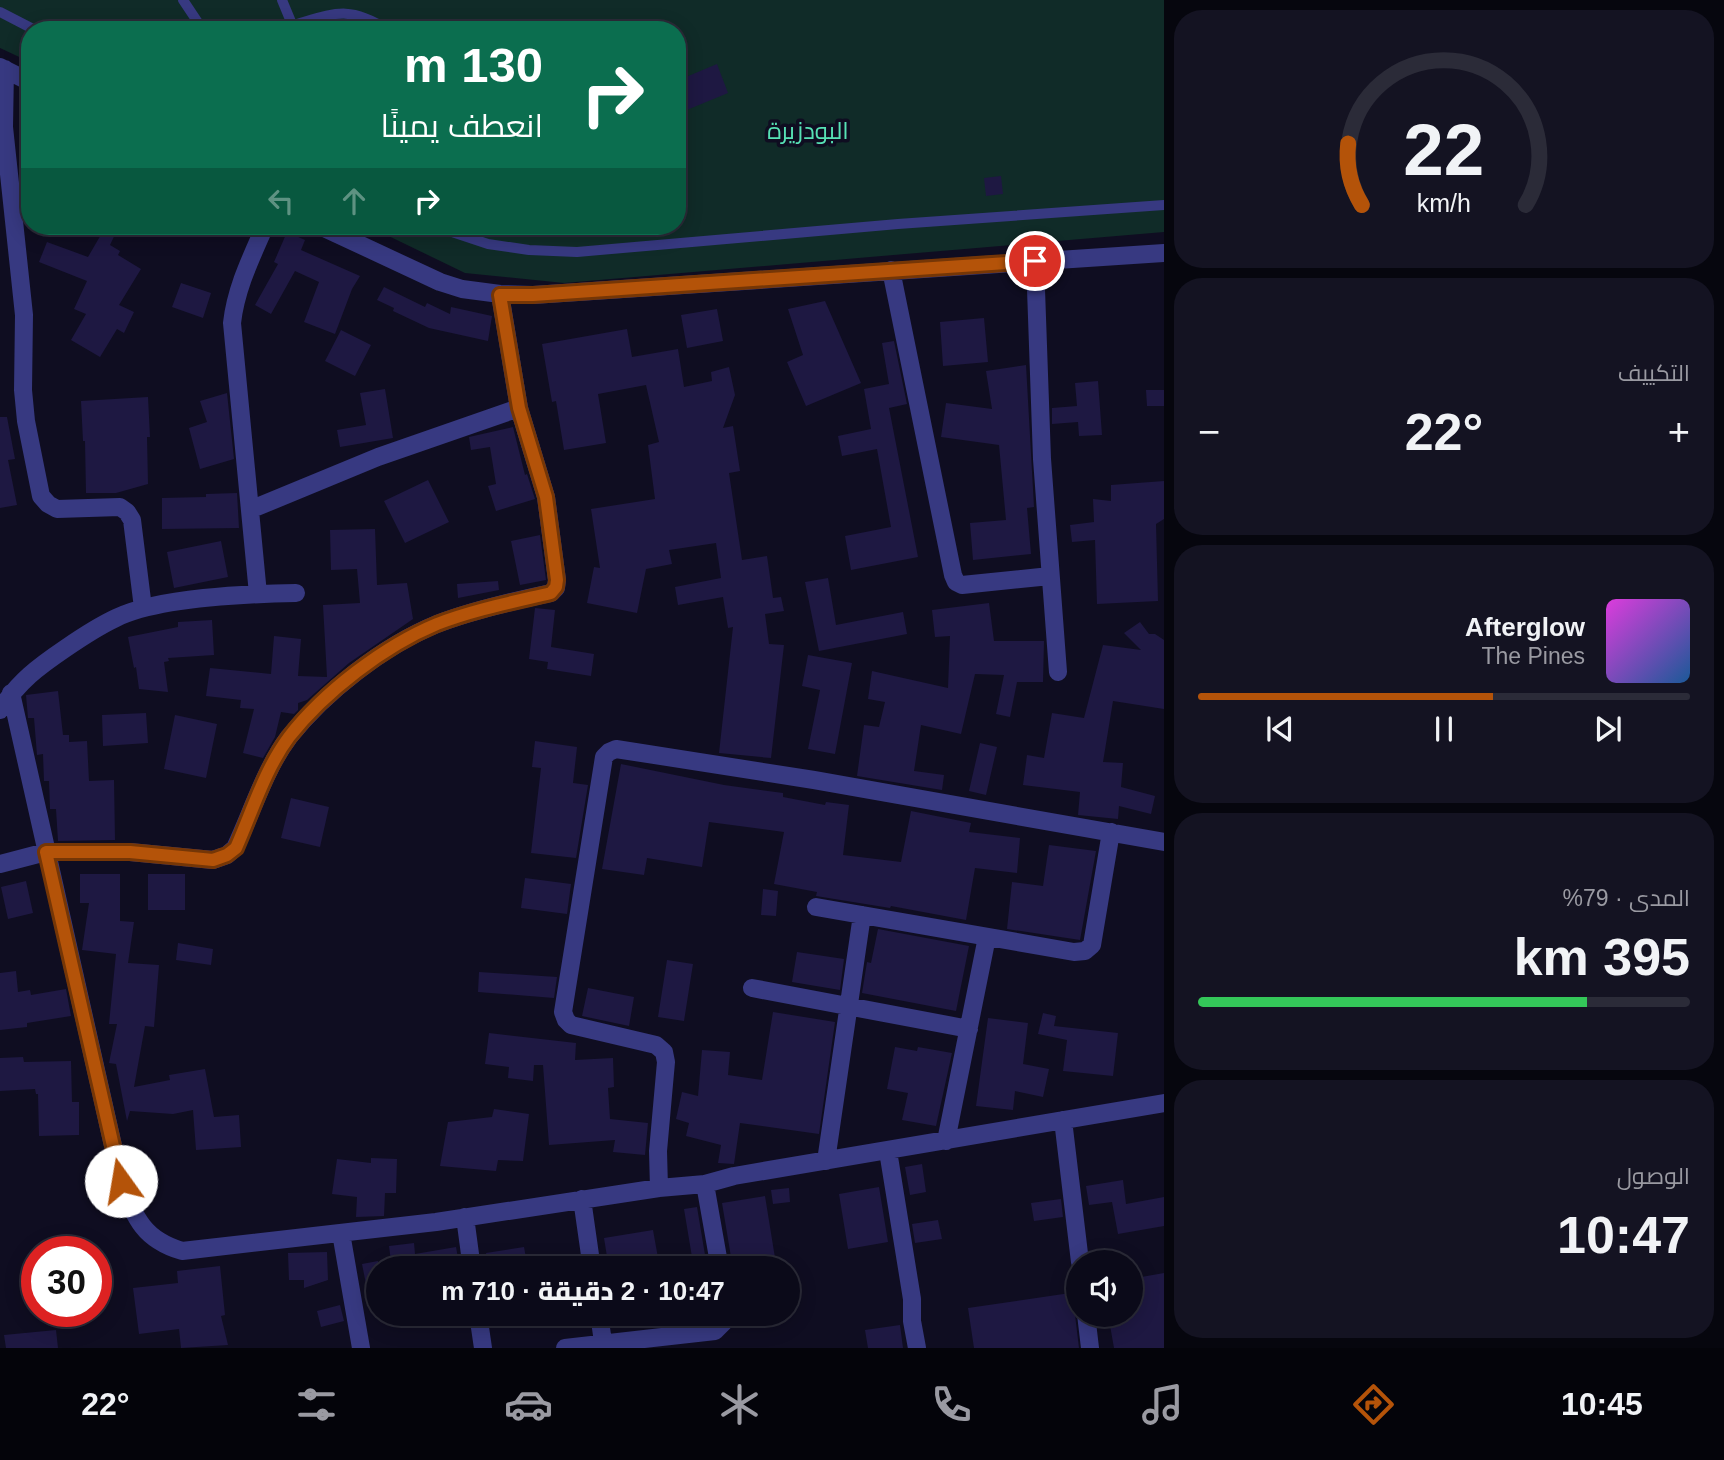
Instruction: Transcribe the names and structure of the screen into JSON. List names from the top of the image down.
{
  "parks": ["البودزيرة"],
  "page": {
    "turn": ["130 m", "انعطف يمينًا"],
    "tile": [
      "التكييف",
      ["المدى · 79%", "395 km"],
      ["الوصول", "10:47"]
    ],
    "heat": ["−", "22°", "+"],
    "song": ["Afterglow", "The Pines"],
    "limit": "30",
    "trip": "10:47 · 2 دقيقة · 710 m",
    "tabs": ["10:45", "22°"],
    "gauge": ["22", "km/h"]
  }
}
